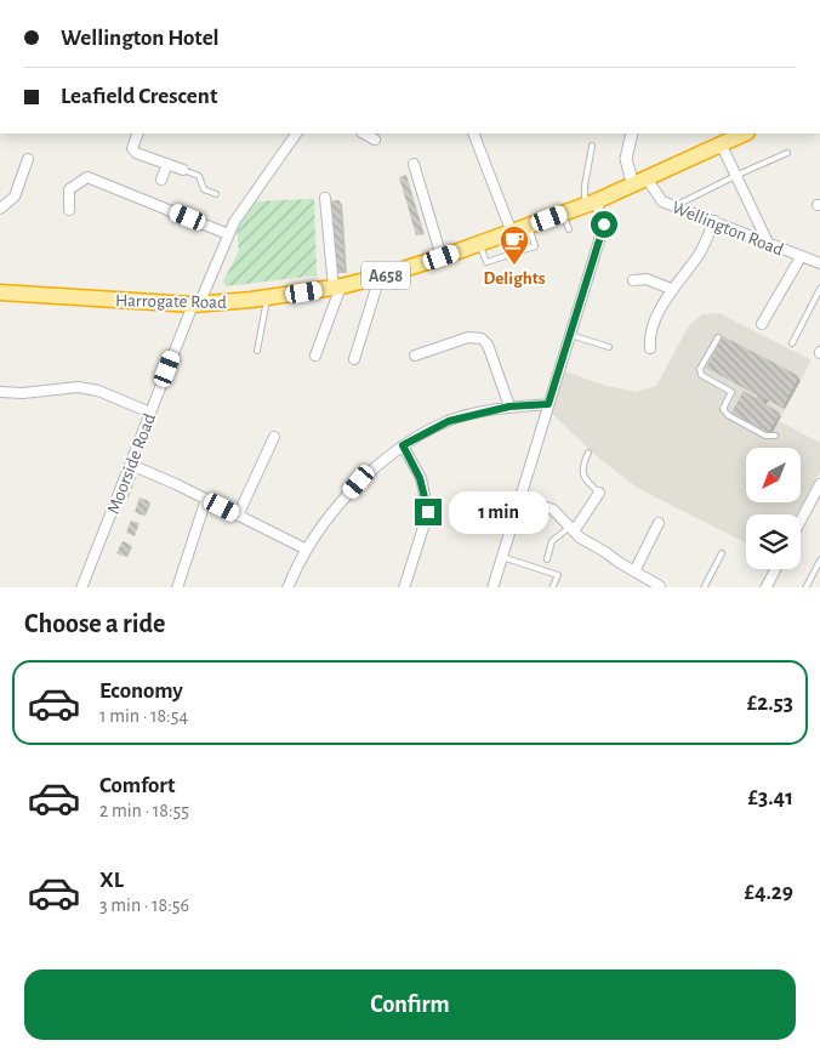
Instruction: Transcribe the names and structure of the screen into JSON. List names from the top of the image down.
{
  "streets": {
    "highway": ["A658", "Harrogate Road"],
    "street": ["Wellington Road", "Moorside Road"]
  },
  "crossings": [
    ["Wellington Road", "Harrogate Road"],
    ["Harrogate Road", "Moorside Road"]
  ],
  "places": {
    "cafe": ["Delights"]
  },
  "north": "bottom left",
  "page": {
    "banner": ["Wellington Hotel", "Leafield Crescent"],
    "bubble": "1 min",
    "heading": "Choose a ride",
    "list": [
      {
        "name": "Economy",
        "note": "1 min · 18:54",
        "value": "£2.53"
      },
      {
        "name": "Comfort",
        "note": "2 min · 18:55",
        "value": "£3.41"
      },
      {
        "name": "XL",
        "note": "3 min · 18:56",
        "value": "£4.29"
      }
    ],
    "buttons": "Confirm"
  }
}
